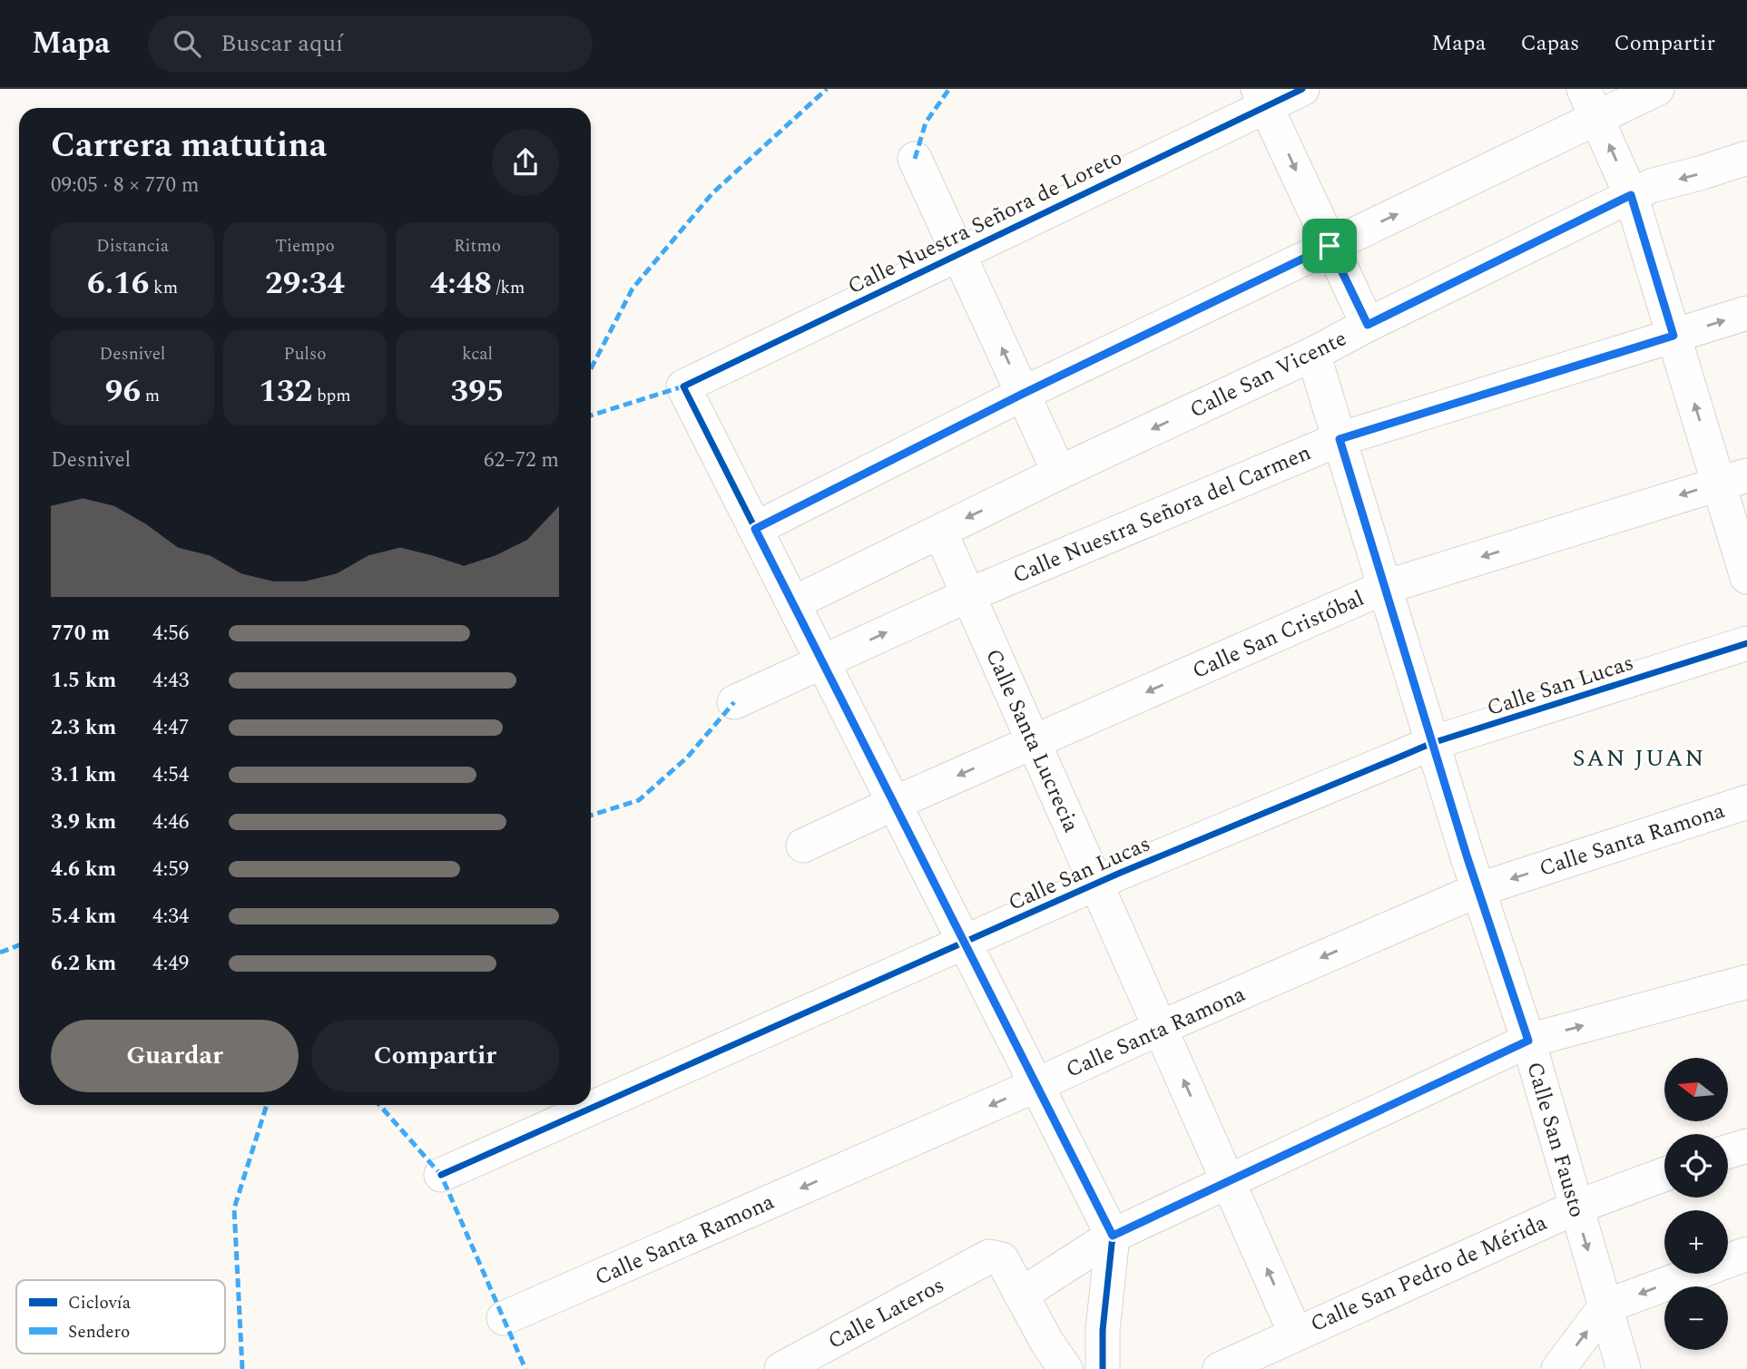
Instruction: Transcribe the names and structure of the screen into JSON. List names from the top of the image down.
{
  "streets": {
    "street": [
      "Calle Nuestra Señora de Loreto",
      "Calle San Vicente",
      "Calle Nuestra Señora del Carmen",
      "Calle San Cristóbal",
      "Calle San Lucas",
      "Calle Santa Lucrecia",
      "Calle Santa Ramona",
      "Calle San Fausto",
      "Calle San Pedro de Mérida",
      "Calle Lateros"
    ]
  },
  "crossings": [
    ["Calle San Vicente", "Calle Santa Lucrecia"],
    ["Calle San Vicente", "Calle San Fausto"],
    ["Calle Nuestra Señora del Carmen", "Calle Santa Lucrecia"],
    ["Calle Nuestra Señora del Carmen", "Calle San Fausto"],
    ["Calle San Cristóbal", "Calle Santa Lucrecia"],
    ["Calle San Cristóbal", "Calle San Fausto"],
    ["Calle San Lucas", "Calle Santa Lucrecia"],
    ["Calle San Lucas", "Calle San Fausto"],
    ["Calle Santa Lucrecia", "Calle Santa Ramona"],
    ["Calle Santa Lucrecia", "Calle San Pedro de Mérida"],
    ["Calle Santa Ramona", "Calle San Fausto"],
    ["Calle San Fausto", "Calle San Pedro de Mérida"]
  ],
  "one_way": ["Calle San Cristóbal"],
  "districts": ["SAN JUAN"],
  "legend": ["Ciclovía", "Sendero"],
  "north": "left",
  "page": {
    "header": "Mapa",
    "search": "Buscar aquí",
    "nav": ["Mapa", "Capas", "Compartir"],
    "heading": ["Carrera matutina", "09:05 · 8 × 770 m"],
    "stats": [
      ["Distancia", "6.16 km"],
      ["Tiempo", "29:34"],
      ["Ritmo", "4:48 /km"],
      ["Desnivel", "96 m"],
      ["Pulso", "132 bpm"],
      ["kcal", "395"]
    ],
    "chart": ["Desnivel", "62–72 m"],
    "list": [
      {
        "name": "770 m",
        "note": "4:56"
      },
      {
        "name": "1.5 km",
        "note": "4:43"
      },
      {
        "name": "2.3 km",
        "note": "4:47"
      },
      {
        "name": "3.1 km",
        "note": "4:54"
      },
      {
        "name": "3.9 km",
        "note": "4:46"
      },
      {
        "name": "4.6 km",
        "note": "4:59"
      },
      {
        "name": "5.4 km",
        "note": "4:34"
      },
      {
        "name": "6.2 km",
        "note": "4:49"
      }
    ],
    "buttons": ["Guardar", "Compartir"],
    "map_buttons": ["+", "−"]
  }
}
